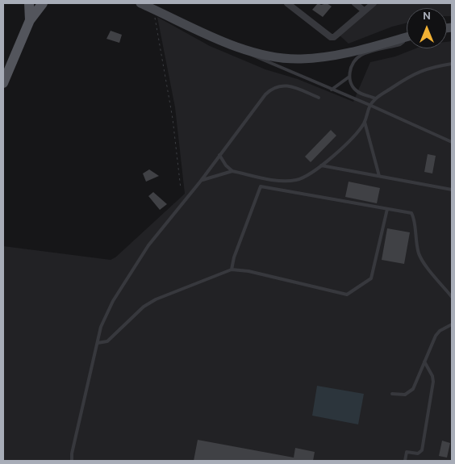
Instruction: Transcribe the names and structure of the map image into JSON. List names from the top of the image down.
{
  "north": "top"
}
